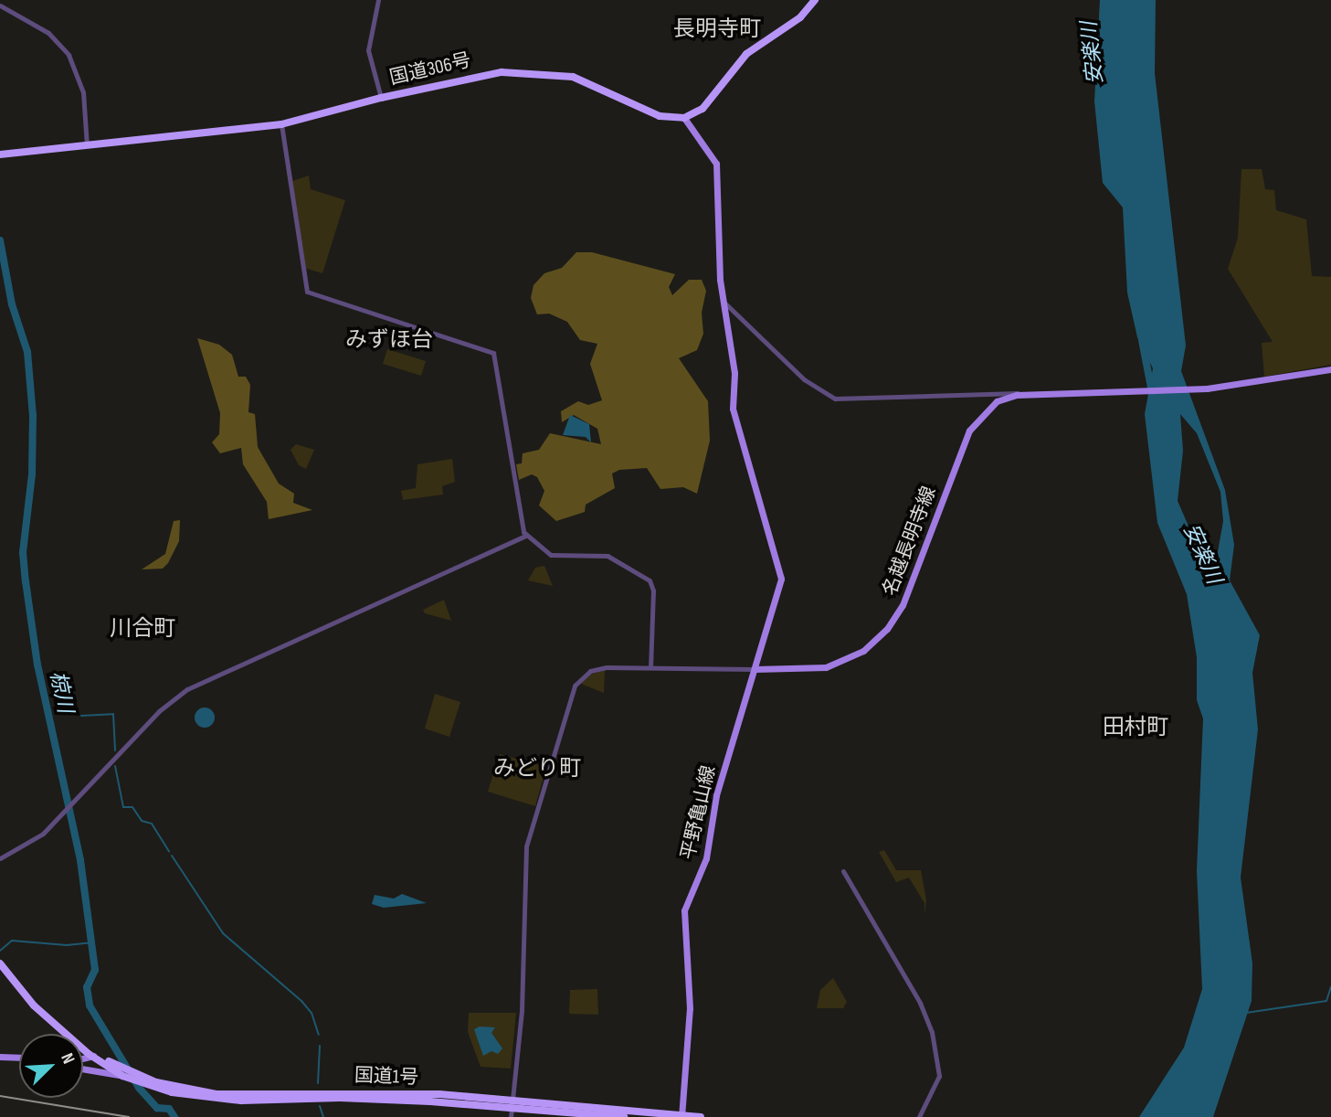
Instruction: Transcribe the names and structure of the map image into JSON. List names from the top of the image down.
{
  "streets": {
    "highway": ["国道306号", "国道1号"],
    "main road": ["名越長明寺線", "平野亀山線"]
  },
  "crossings": [
    ["名越長明寺線", "平野亀山線"],
    ["平野亀山線", "国道1号"]
  ],
  "districts": [
    "長明寺町",
    "みずほ台",
    "川合町",
    "田村町",
    "みどり町"
  ],
  "water": ["安楽川", "椋川"],
  "north": "top right"
}
